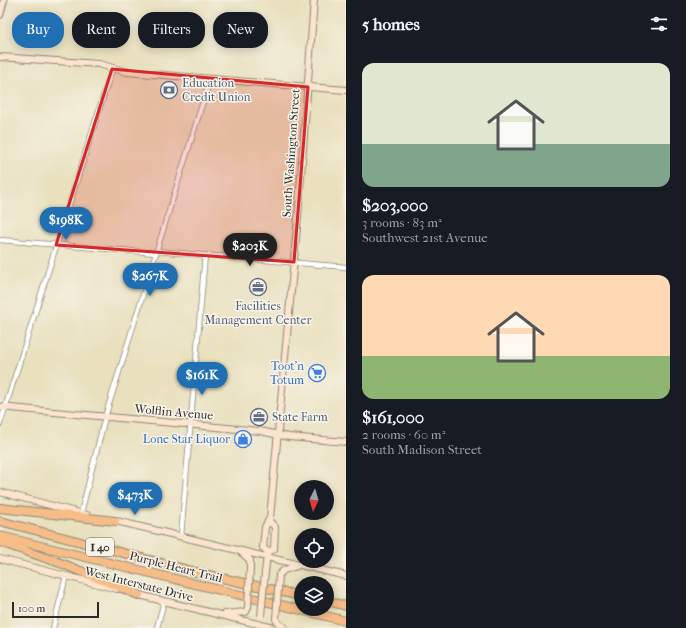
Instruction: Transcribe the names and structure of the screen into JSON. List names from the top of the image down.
{
  "streets": {
    "highway": ["I 40", "Purple Heart Trail"],
    "main road": ["South Washington Street", "Wolflin Avenue", "West Interstate Drive"]
  },
  "crossings": [
    ["South Washington Street", "Wolflin Avenue"],
    ["South Washington Street", "West Interstate Drive"]
  ],
  "places": {
    "bank": ["Education Credit Union"],
    "office": ["Facilities Management Center", "State Farm"],
    "supermarket": ["Toot'n Totum"],
    "shop": ["Lone Star Liquor"]
  },
  "scale_bar": "100 m",
  "north": "bottom",
  "page": {
    "heading": "5 homes",
    "chip": [
      "Buy",
      "Rent",
      "Filters",
      "New"
    ],
    "list": [
      {
        "name": "$203,000",
        "note": "3 rooms · 83 m² · Southwest 21st Avenue"
      },
      {
        "name": "$161,000",
        "note": "2 rooms · 60 m² · South Madison Street"
      }
    ],
    "price": [
      "$198K",
      "$203K",
      "$267K",
      "$161K",
      "$473K"
    ],
    "scale": "100 m"
  }
}
